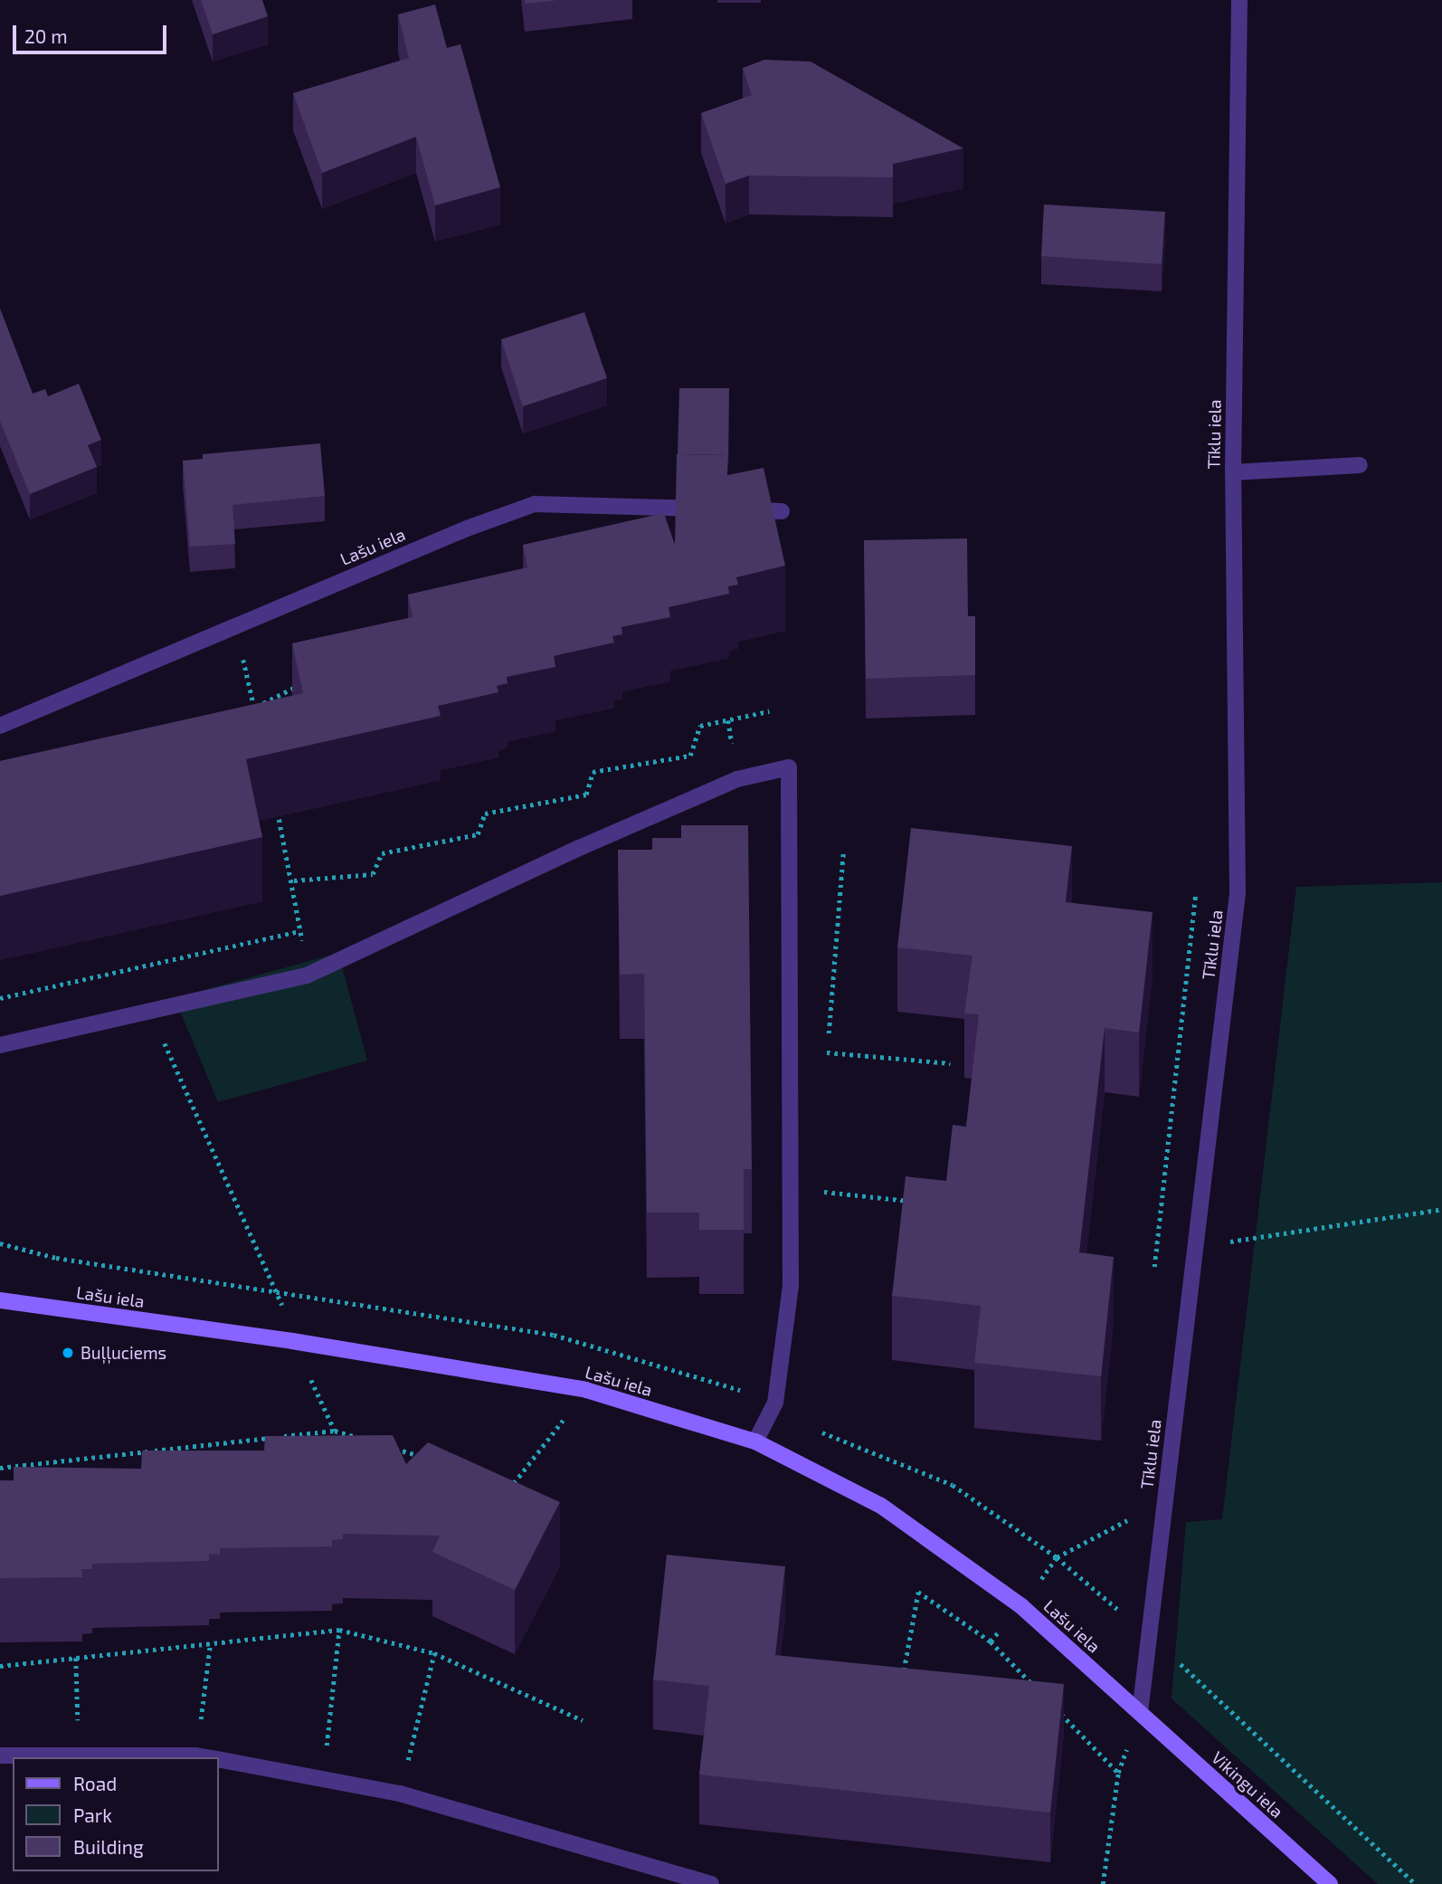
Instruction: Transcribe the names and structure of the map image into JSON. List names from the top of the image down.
{
  "streets": {
    "street": ["Tīklu iela", "Lašu iela", "Vikingu iela"]
  },
  "crossings": [
    ["Tīklu iela", "Lašu iela"],
    ["Tīklu iela", "Vikingu iela"],
    ["Lašu iela", "Vikingu iela"]
  ],
  "places": ["Buļļuciems"],
  "legend": ["Road", "Park", "Building"],
  "scale_bar": "20 m"
}
